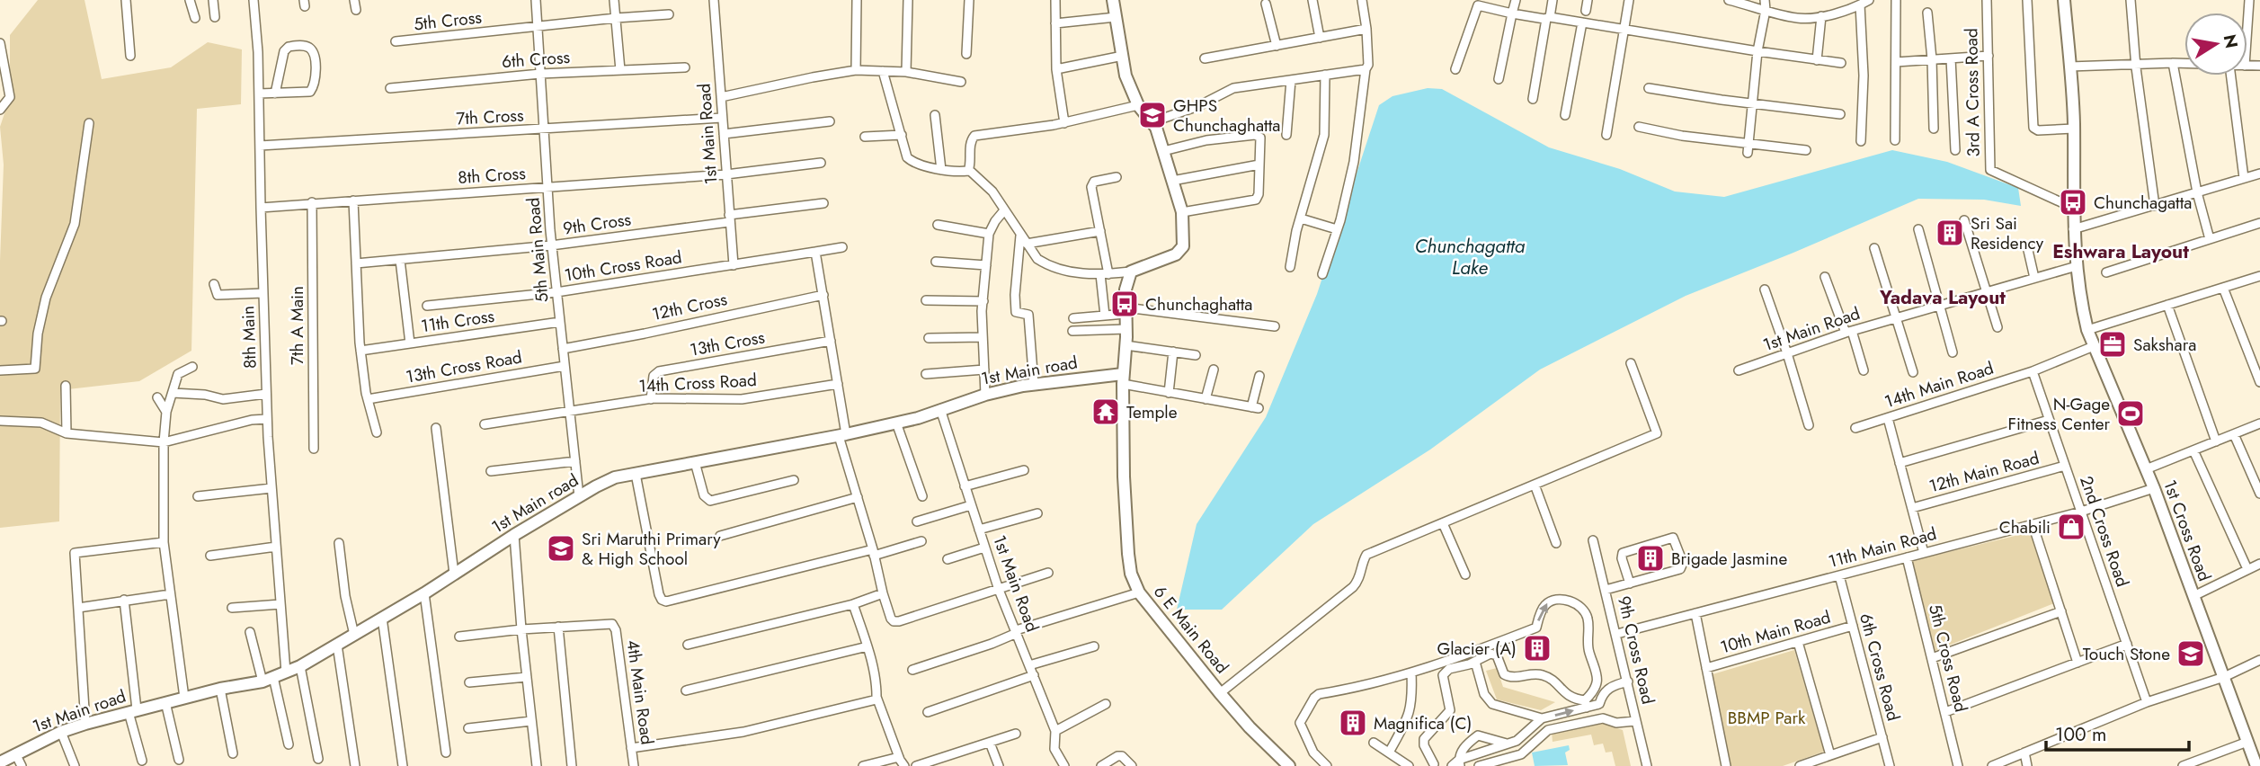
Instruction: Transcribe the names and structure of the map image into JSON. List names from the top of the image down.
{
  "streets": {
    "street": [
      "5th Cross",
      "6th Cross",
      "3rd A Cross Road",
      "7th Cross",
      "1st Main Road",
      "8th Cross",
      "9th Cross",
      "5th Main Road",
      "10th Cross Road",
      "12th Cross",
      "11th Cross",
      "7th A Main",
      "8th Main",
      "13th Cross",
      "13th Cross Road",
      "1st Main road",
      "14th Cross Road",
      "14th Main Road",
      "12th Main Road",
      "1st Cross Road",
      "2nd Cross Road",
      "11th Main Road",
      "6 E Main Road",
      "10th Main Road",
      "9th Cross Road",
      "5th Cross Road",
      "6th Cross Road",
      "4th Main Road"
    ]
  },
  "crossings": [
    ["5th Cross", "5th Main Road"],
    ["6th Cross", "5th Main Road"],
    ["3rd A Cross Road", "1st Cross Road"],
    ["7th Cross", "1st Main Road"],
    ["7th Cross", "5th Main Road"],
    ["7th Cross", "8th Main"],
    ["1st Main Road", "8th Cross"],
    ["1st Main Road", "9th Cross"],
    ["1st Main Road", "10th Cross Road"],
    ["1st Main Road", "1st Main road"],
    ["1st Main Road", "1st Cross Road"],
    ["8th Cross", "5th Main Road"],
    ["8th Cross", "7th A Main"],
    ["8th Cross", "8th Main"],
    ["9th Cross", "5th Main Road"],
    ["5th Main Road", "10th Cross Road"],
    ["5th Main Road", "12th Cross"],
    ["5th Main Road", "11th Cross"],
    ["5th Main Road", "13th Cross Road"],
    ["5th Main Road", "1st Main road"],
    ["5th Main Road", "14th Cross Road"],
    ["8th Main", "1st Main road"],
    ["13th Cross", "14th Cross Road"],
    ["1st Main road", "6 E Main Road"],
    ["14th Main Road", "1st Cross Road"],
    ["14th Main Road", "2nd Cross Road"],
    ["12th Main Road", "2nd Cross Road"],
    ["1st Cross Road", "11th Main Road"],
    ["2nd Cross Road", "11th Main Road"],
    ["11th Main Road", "9th Cross Road"],
    ["11th Main Road", "5th Cross Road"],
    ["11th Main Road", "6th Cross Road"],
    ["10th Main Road", "6th Cross Road"]
  ],
  "districts": ["Eshwara Layout", "Yadava Layout"],
  "water": ["Chunchagatta Lake"],
  "parks": ["BBMP Park"],
  "places": {
    "school or university": ["GHPS Chunchaghatta", "Sri Maruthi Primary & High School", "Touch Stone"],
    "bus stop": ["Chunchagatta", "Chunchaghatta"],
    "building": [
      "Sri Sai Residency",
      "Brigade Jasmine",
      "Glacier (A)",
      "Magnifica (C)"
    ],
    "office": ["Sakshara"],
    "temple": ["Temple"],
    "sports": ["N-Gage Fitness Center"],
    "shop": ["Chabili"]
  },
  "scale_bar": "100 m",
  "north": "right"
}
